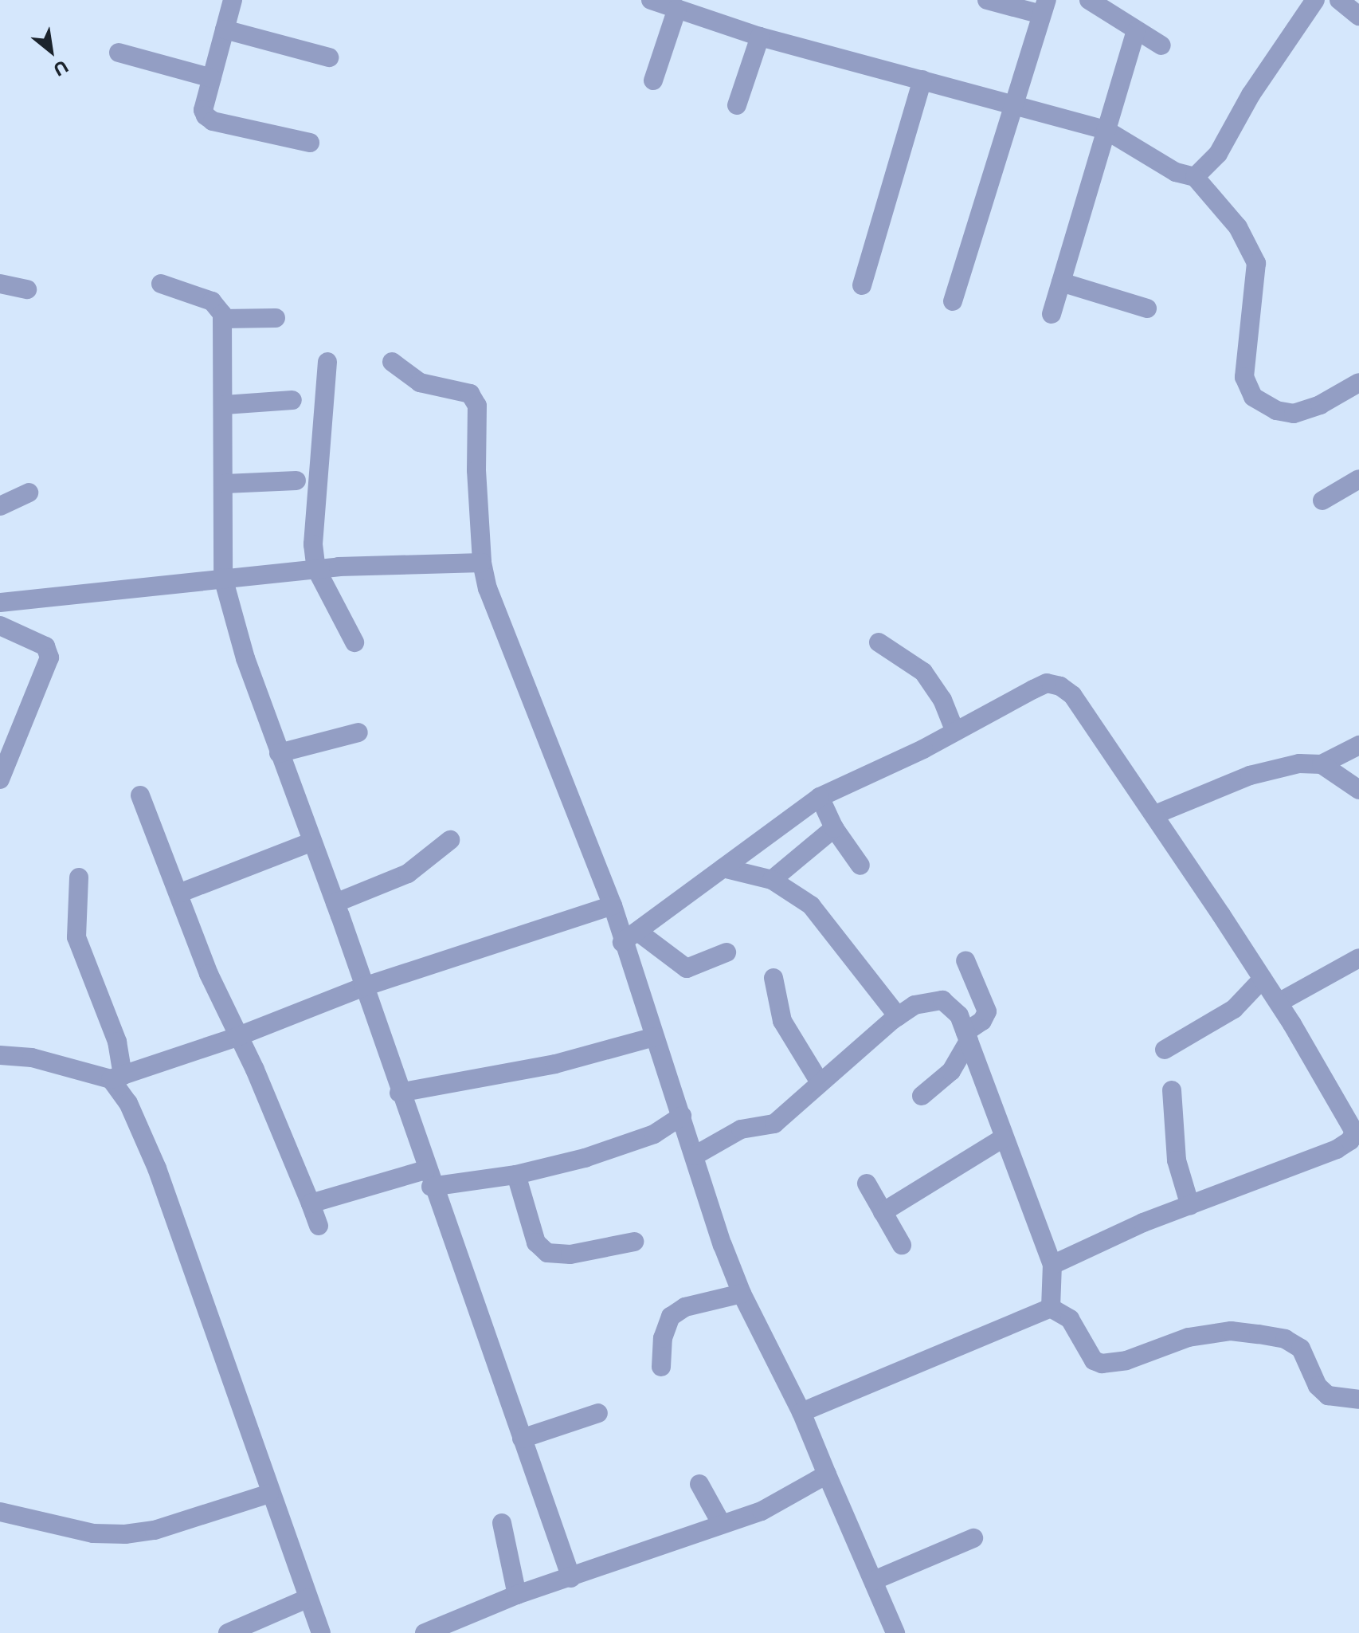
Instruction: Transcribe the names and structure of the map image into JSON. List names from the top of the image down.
{
  "north": "bottom right"
}
